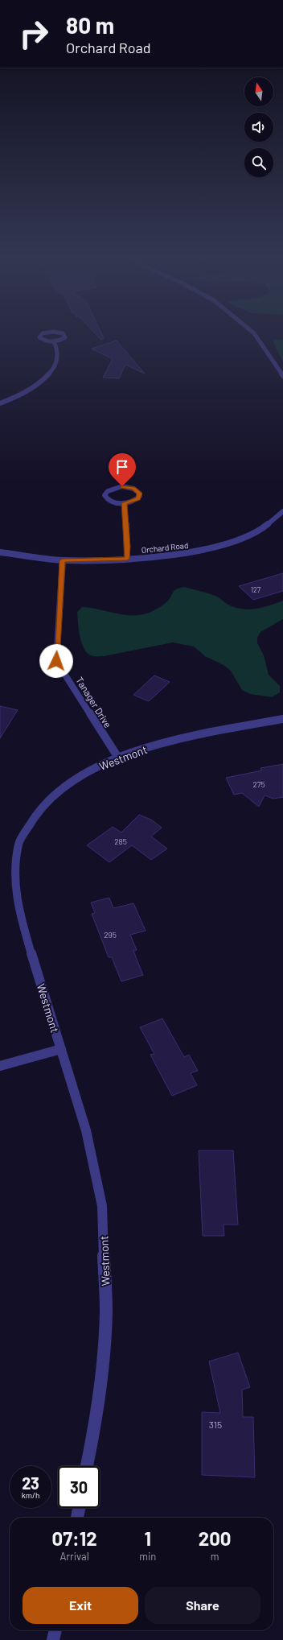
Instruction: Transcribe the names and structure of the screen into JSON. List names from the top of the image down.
{
  "streets": {
    "street": ["Orchard Road", "Tanager Drive", "Westmont"]
  },
  "crossings": [
    ["Orchard Road", "Tanager Drive"],
    ["Tanager Drive", "Westmont"]
  ],
  "house_numbers": [
    "127",
    "275",
    "285",
    "295",
    "315"
  ],
  "north": "top",
  "page": {
    "turn": ["80 m", "Orchard Road"],
    "speed": "23 km/h",
    "limit": "30",
    "eta": [
      "07:12",
      "Arrival",
      "1",
      "min",
      "200",
      "m"
    ],
    "buttons": ["Exit", "Share"]
  }
}
